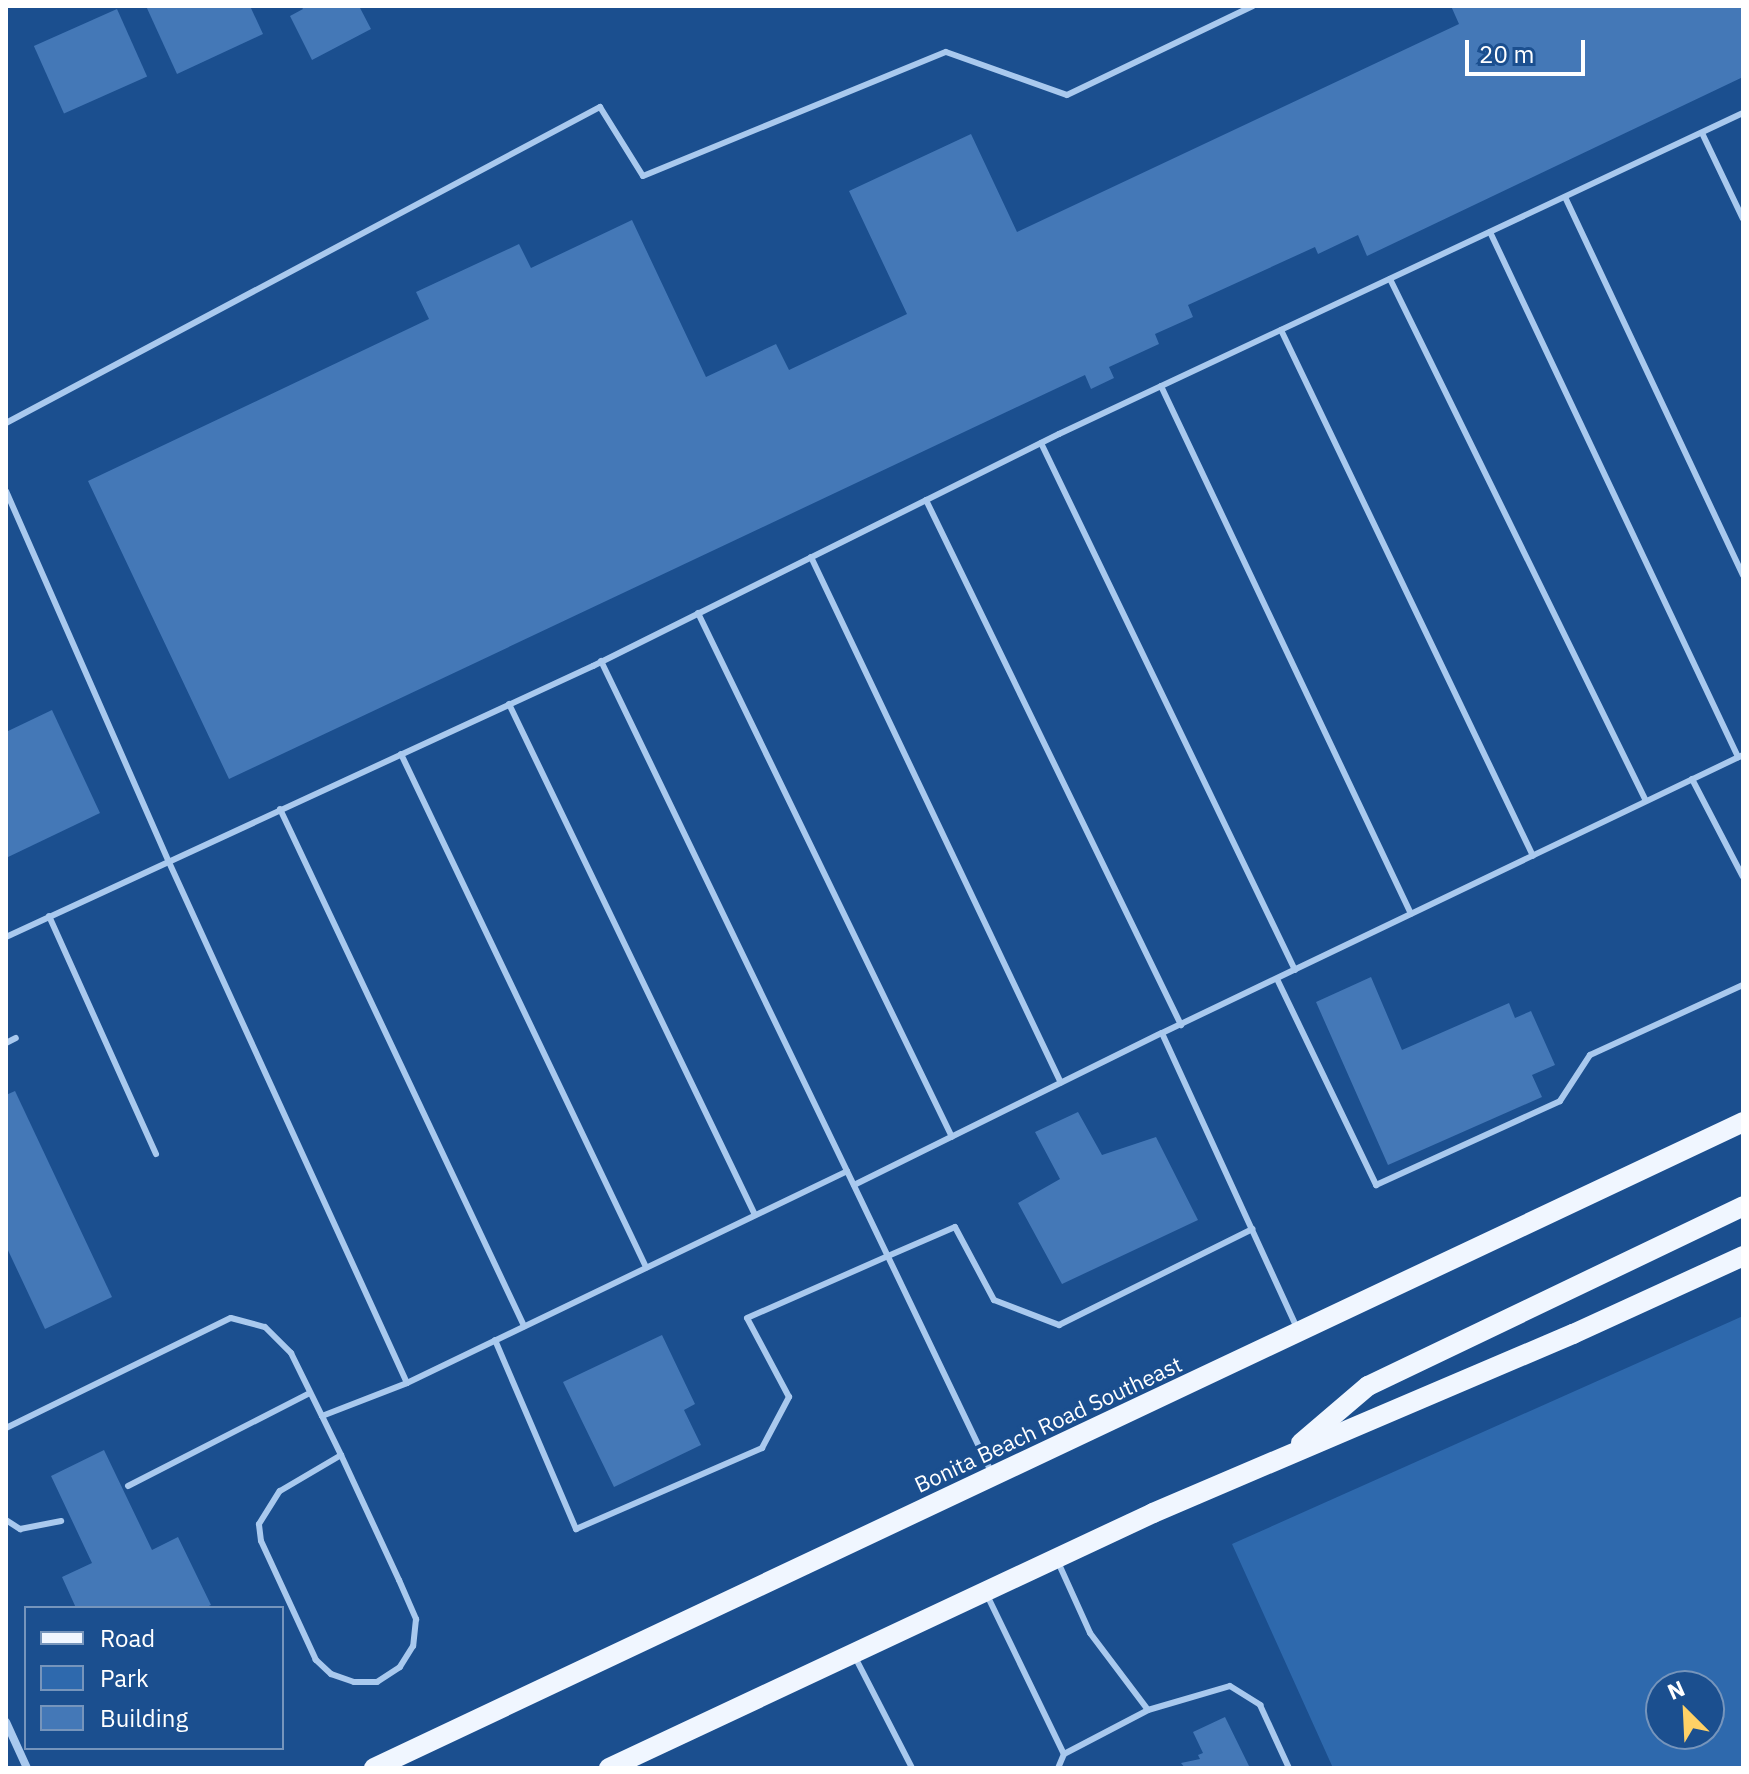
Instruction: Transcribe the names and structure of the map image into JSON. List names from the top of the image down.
{
  "streets": {
    "main road": ["Bonita Beach Road Southeast"]
  },
  "legend": ["Road", "Park", "Building"],
  "scale_bar": "20 m",
  "north": "top left"
}
